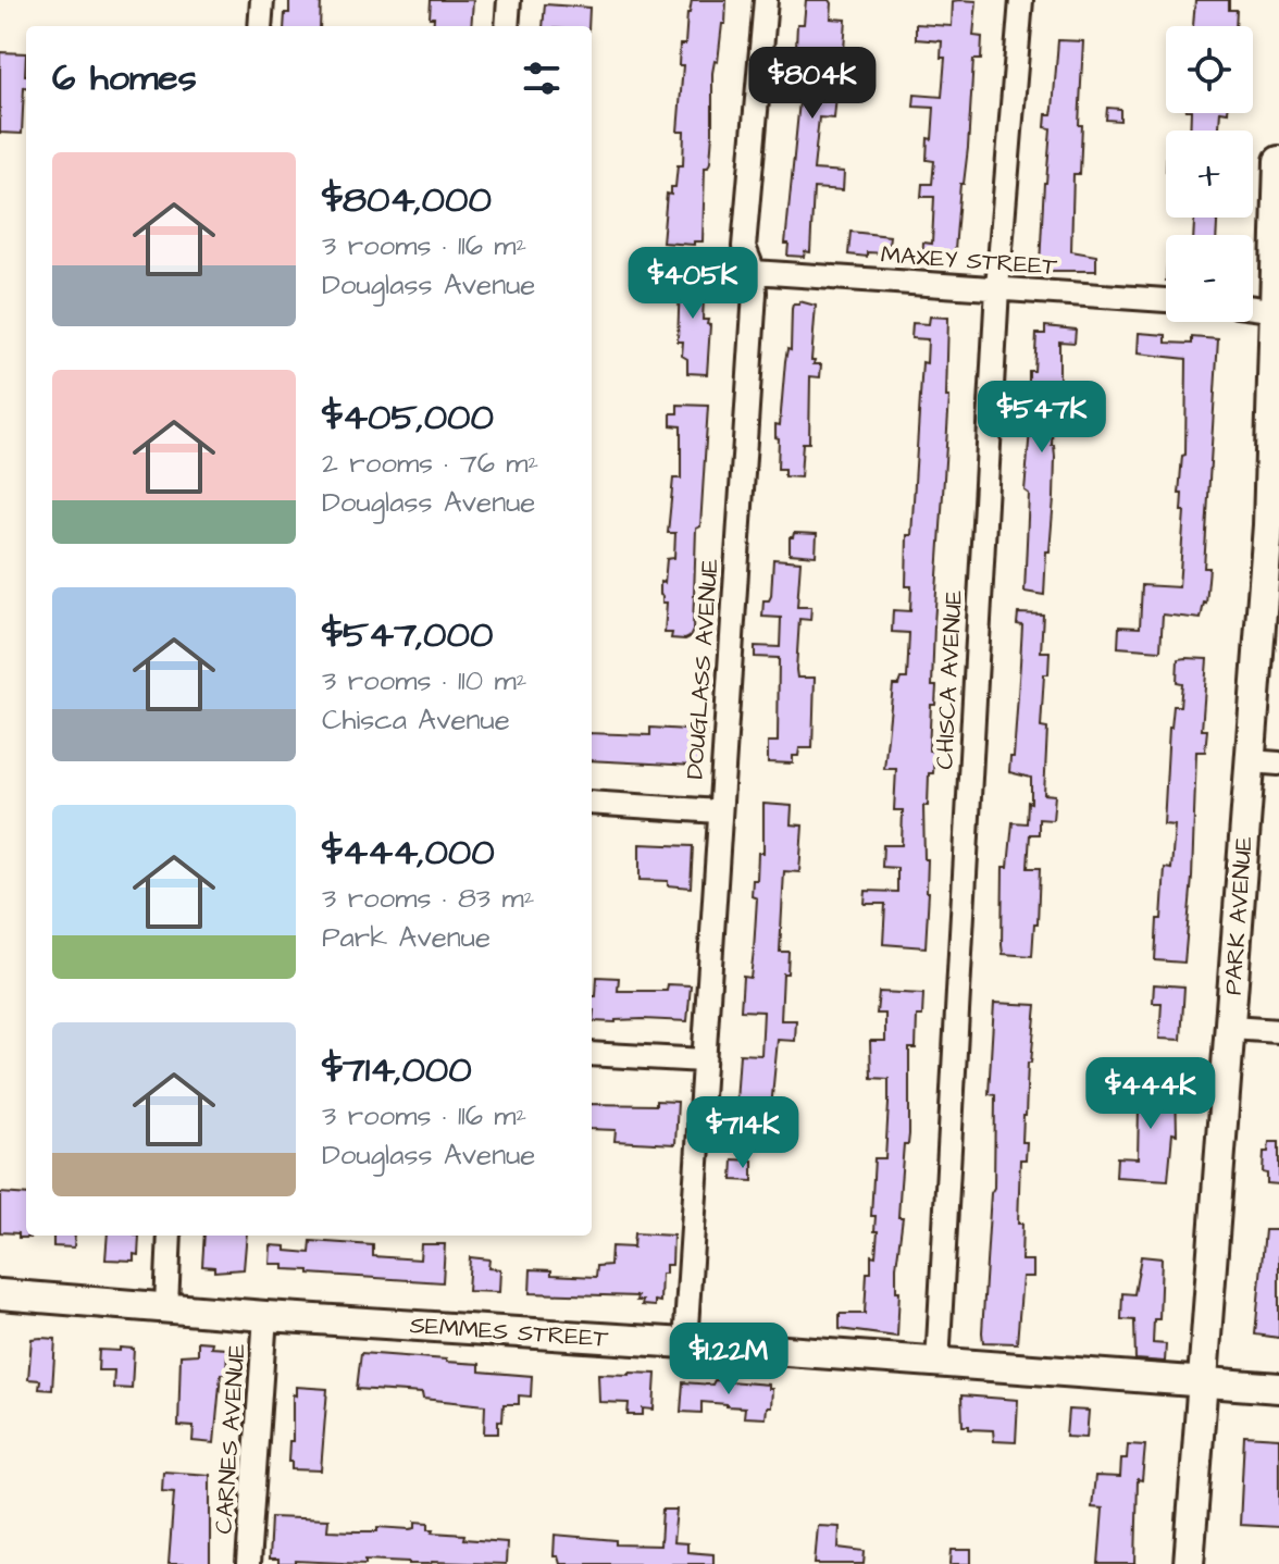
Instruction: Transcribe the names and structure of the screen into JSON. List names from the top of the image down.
{
  "streets": {
    "main road": ["PARK AVENUE", "SEMMES STREET"],
    "street": [
      "MAXEY STREET",
      "DOUGLASS AVENUE",
      "CHISCA AVENUE",
      "CARNES AVENUE"
    ]
  },
  "crossings": [
    ["MAXEY STREET", "DOUGLASS AVENUE"],
    ["MAXEY STREET", "CHISCA AVENUE"],
    ["DOUGLASS AVENUE", "SEMMES STREET"],
    ["CHISCA AVENUE", "SEMMES STREET"],
    ["PARK AVENUE", "SEMMES STREET"],
    ["SEMMES STREET", "CARNES AVENUE"]
  ],
  "page": {
    "map_buttons": ["+", "−"],
    "heading": "6 homes",
    "price": [
      "$804K",
      "$405K",
      "$547K",
      "$444K",
      "$714K",
      "$1.22M"
    ],
    "list": [
      {
        "name": "$804,000",
        "note": "3 rooms · 116 m² · Douglass Avenue"
      },
      {
        "name": "$405,000",
        "note": "2 rooms · 76 m² · Douglass Avenue"
      },
      {
        "name": "$547,000",
        "note": "3 rooms · 110 m² · Chisca Avenue"
      },
      {
        "name": "$444,000",
        "note": "3 rooms · 83 m² · Park Avenue"
      },
      {
        "name": "$714,000",
        "note": "3 rooms · 116 m² · Douglass Avenue"
      }
    ]
  }
}
